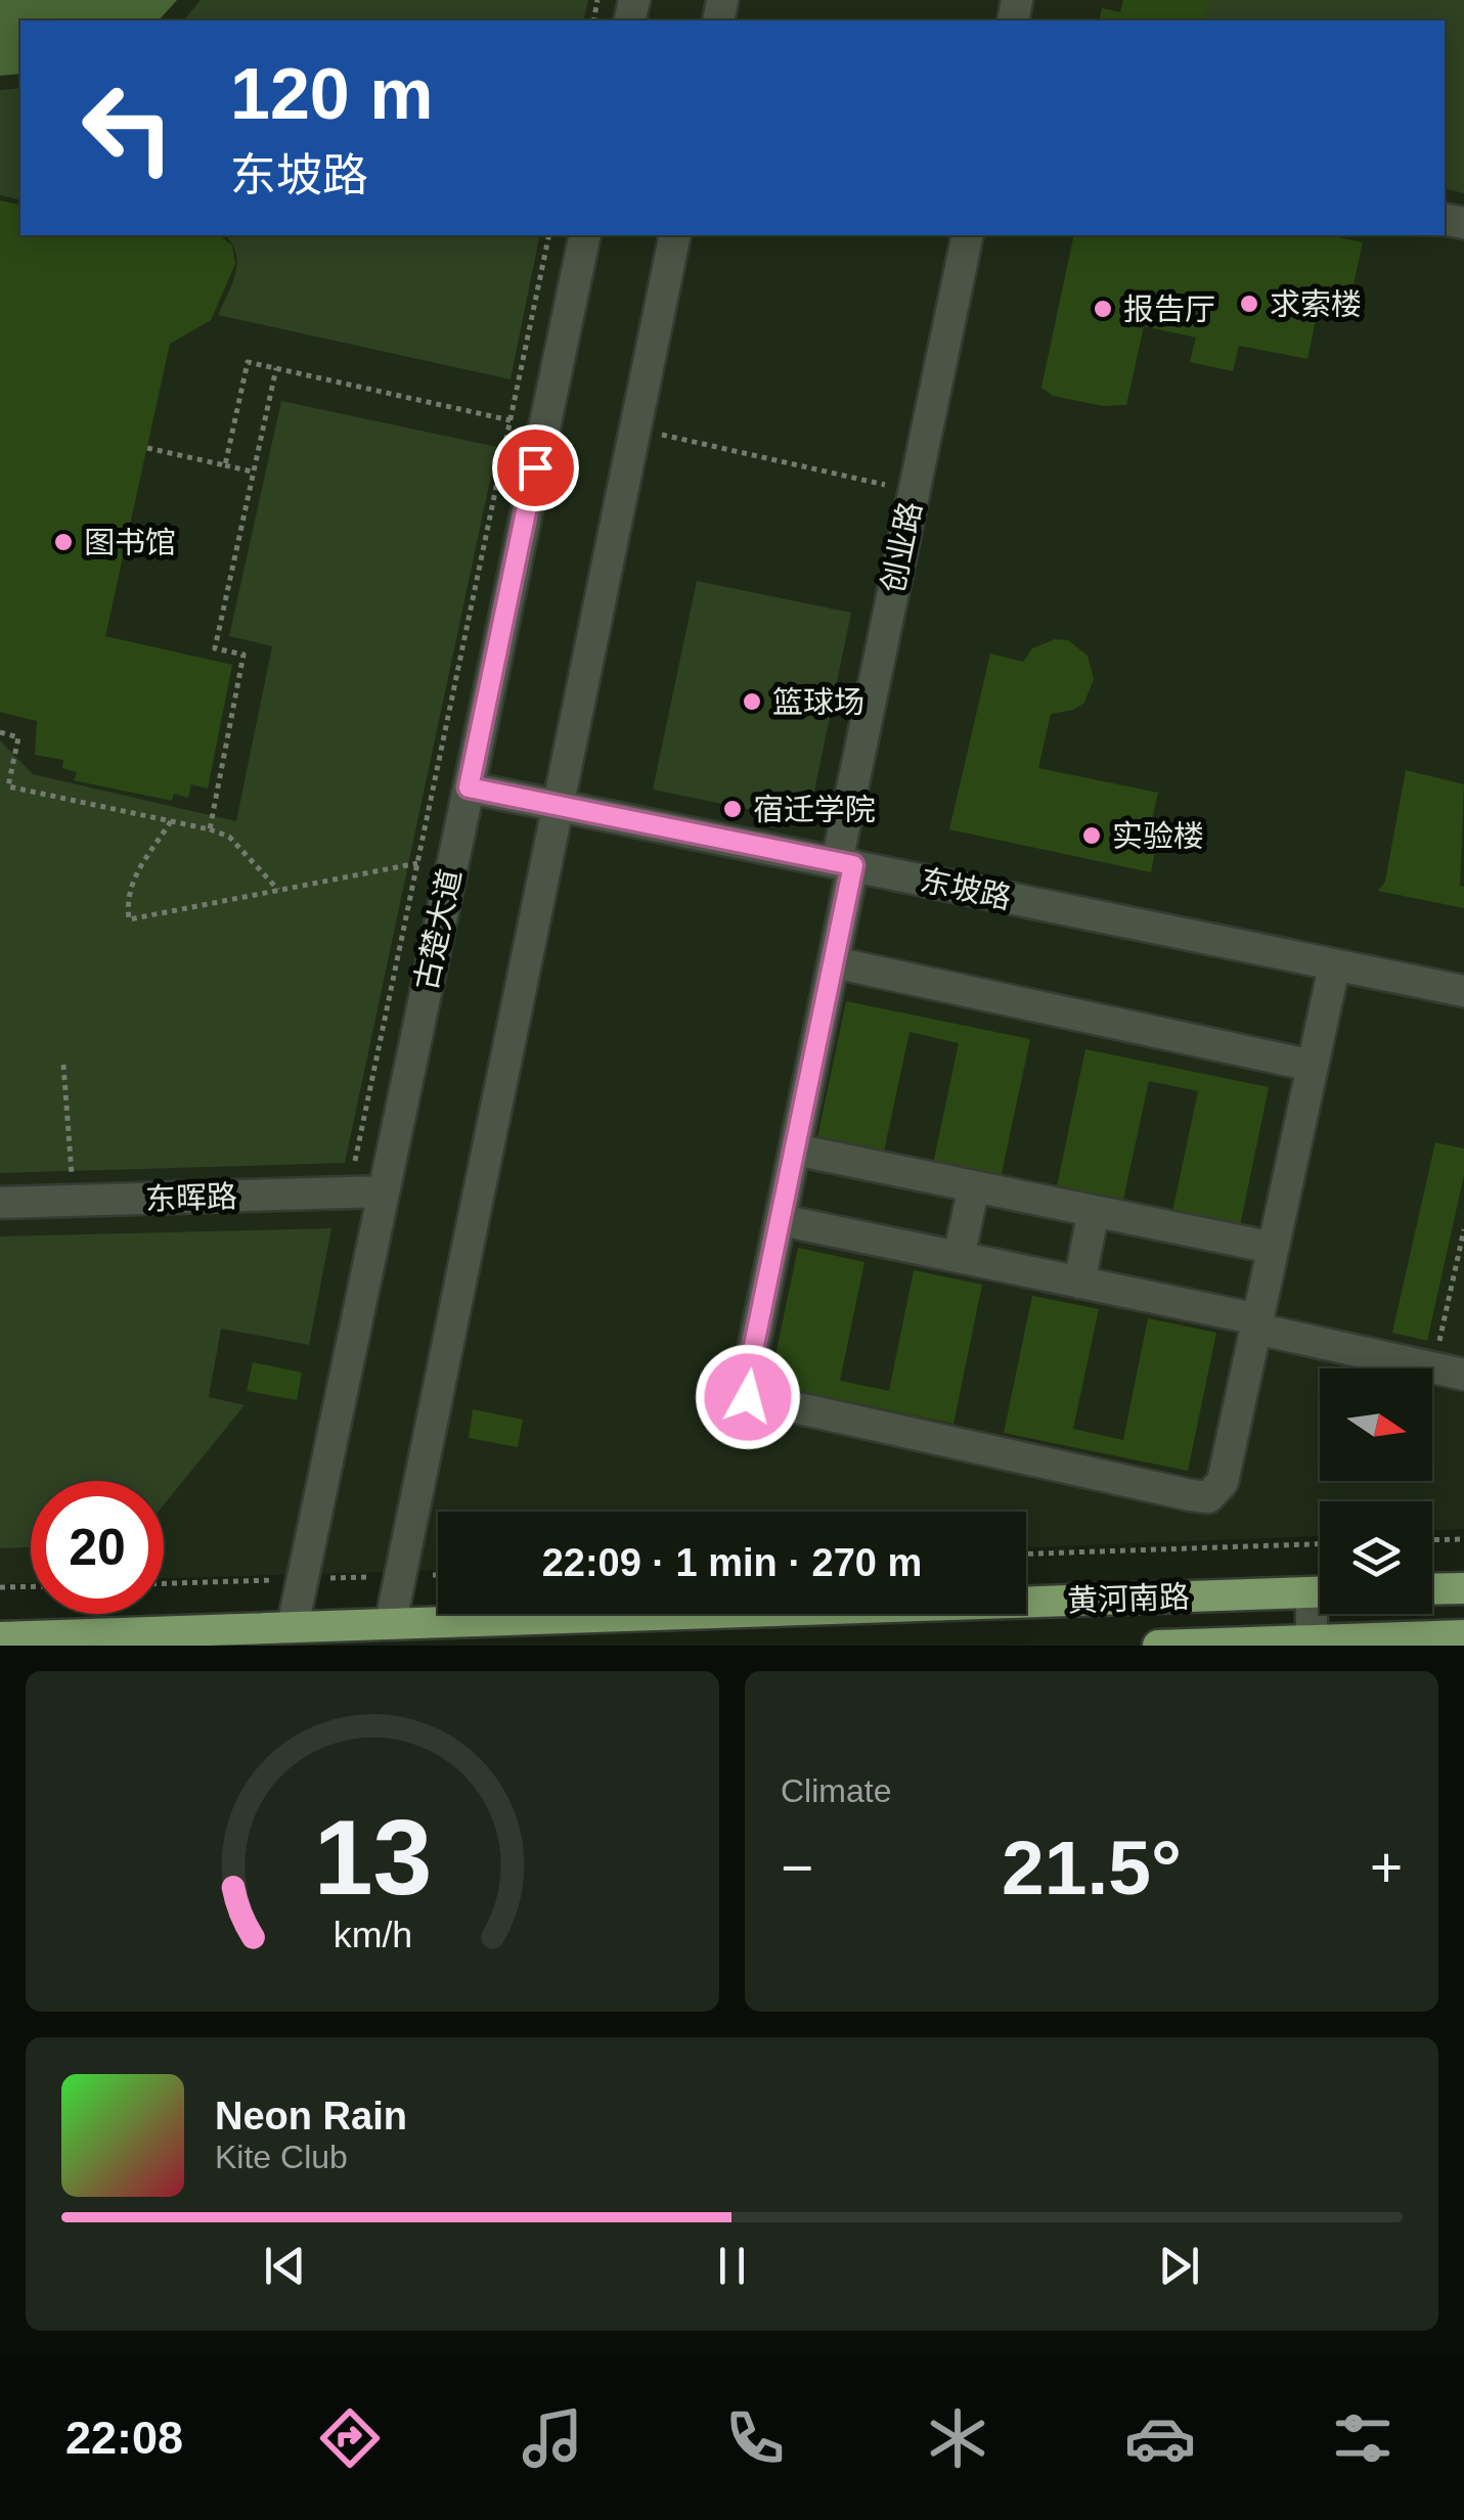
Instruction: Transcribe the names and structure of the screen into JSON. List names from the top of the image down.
{
  "streets": {
    "main road": ["黄河南路"],
    "street": [
      "创业路",
      "东坡路",
      "古楚大道",
      "东晖路"
    ]
  },
  "crossings": [
    ["创业路", "东坡路"],
    ["东坡路", "古楚大道"],
    ["古楚大道", "东晖路"],
    ["古楚大道", "黄河南路"]
  ],
  "places": [
    "求索楼",
    "报告厅",
    "图书馆",
    "篮球场",
    "宿迁学院",
    "实验楼"
  ],
  "north": "right",
  "page": {
    "turn": ["120 m", "东坡路"],
    "limit": "20",
    "trip": "22:09 · 1 min · 270 m",
    "tile": "Climate",
    "heat": ["−", "21.5°", "+"],
    "song": ["Neon Rain", "Kite Club"],
    "tabs": "22:08",
    "gauge": ["13", "km/h"]
  }
}
